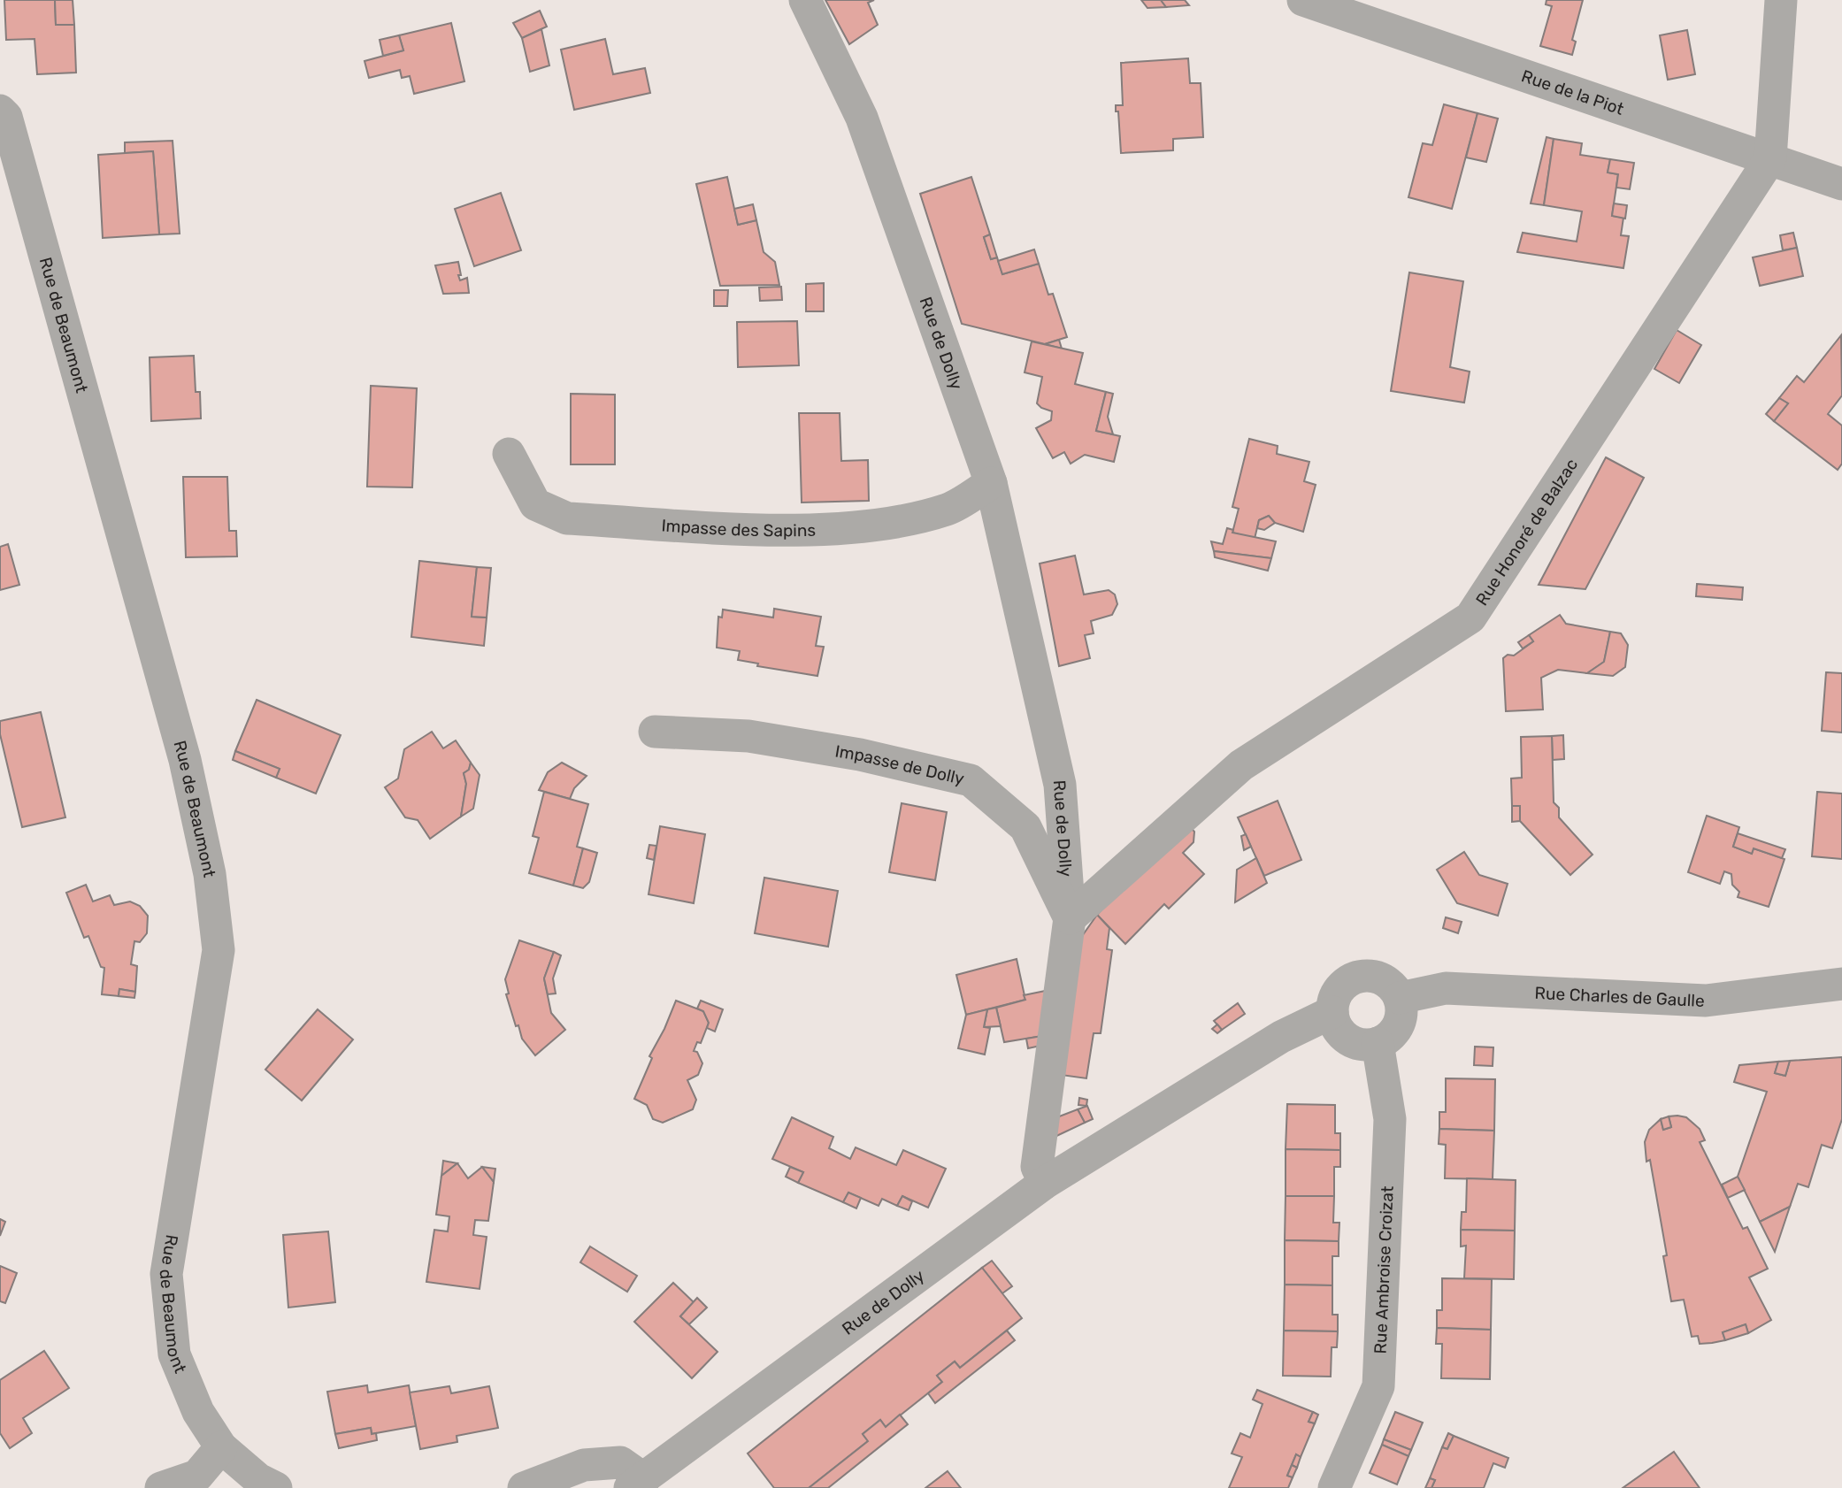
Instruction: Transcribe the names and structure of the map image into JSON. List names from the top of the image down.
{
  "streets": {
    "street": [
      "Rue de la Piot",
      "Rue de Beaumont",
      "Rue de Dolly",
      "Impasse des Sapins",
      "Rue Honoré de Balzac",
      "Impasse de Dolly",
      "Rue Charles de Gaulle",
      "Rue Ambroise Croizat"
    ]
  },
  "crossings": [
    ["Rue de la Piot", "Rue Honoré de Balzac"],
    ["Rue de Dolly", "Impasse des Sapins"],
    ["Rue de Dolly", "Rue Honoré de Balzac"],
    ["Rue de Dolly", "Impasse de Dolly"],
    ["Rue Honoré de Balzac", "Impasse de Dolly"],
    ["Rue Charles de Gaulle", "Rue Ambroise Croizat"]
  ]
}
